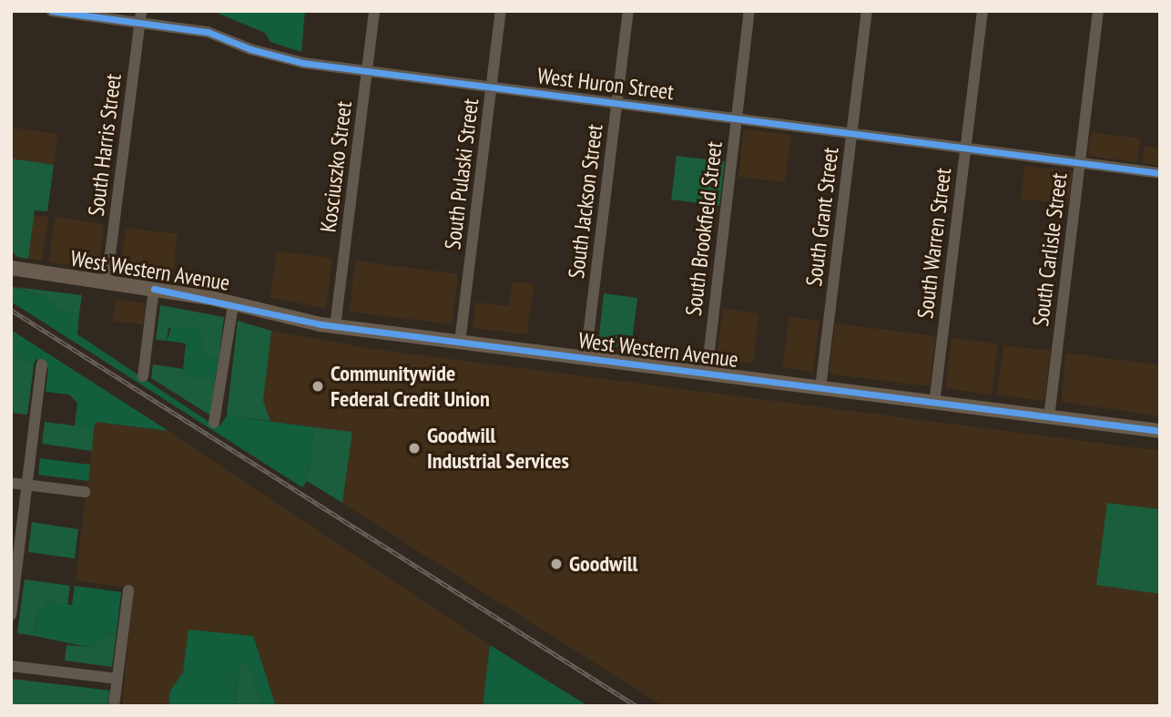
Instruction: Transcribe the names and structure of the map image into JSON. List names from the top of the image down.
{
  "streets": {
    "main road": ["West Western Avenue"],
    "street": [
      "West Huron Street",
      "South Harris Street",
      "Kosciuszko Street",
      "South Pulaski Street",
      "South Jackson Street",
      "South Grant Street",
      "South Brookfield Street",
      "South Warren Street",
      "South Carlisle Street"
    ]
  },
  "crossings": [
    ["West Huron Street", "South Harris Street"],
    ["West Huron Street", "Kosciuszko Street"],
    ["West Huron Street", "South Pulaski Street"],
    ["West Huron Street", "South Jackson Street"],
    ["West Huron Street", "South Grant Street"],
    ["West Huron Street", "South Brookfield Street"],
    ["West Huron Street", "South Warren Street"],
    ["West Huron Street", "South Carlisle Street"],
    ["South Harris Street", "West Western Avenue"],
    ["Kosciuszko Street", "West Western Avenue"],
    ["South Pulaski Street", "West Western Avenue"],
    ["South Jackson Street", "West Western Avenue"],
    ["South Grant Street", "West Western Avenue"],
    ["South Brookfield Street", "West Western Avenue"],
    ["South Warren Street", "West Western Avenue"],
    ["South Carlisle Street", "West Western Avenue"]
  ],
  "places": ["Communitywide Federal Credit Union", "Goodwill Industrial Services", "Goodwill"]
}
